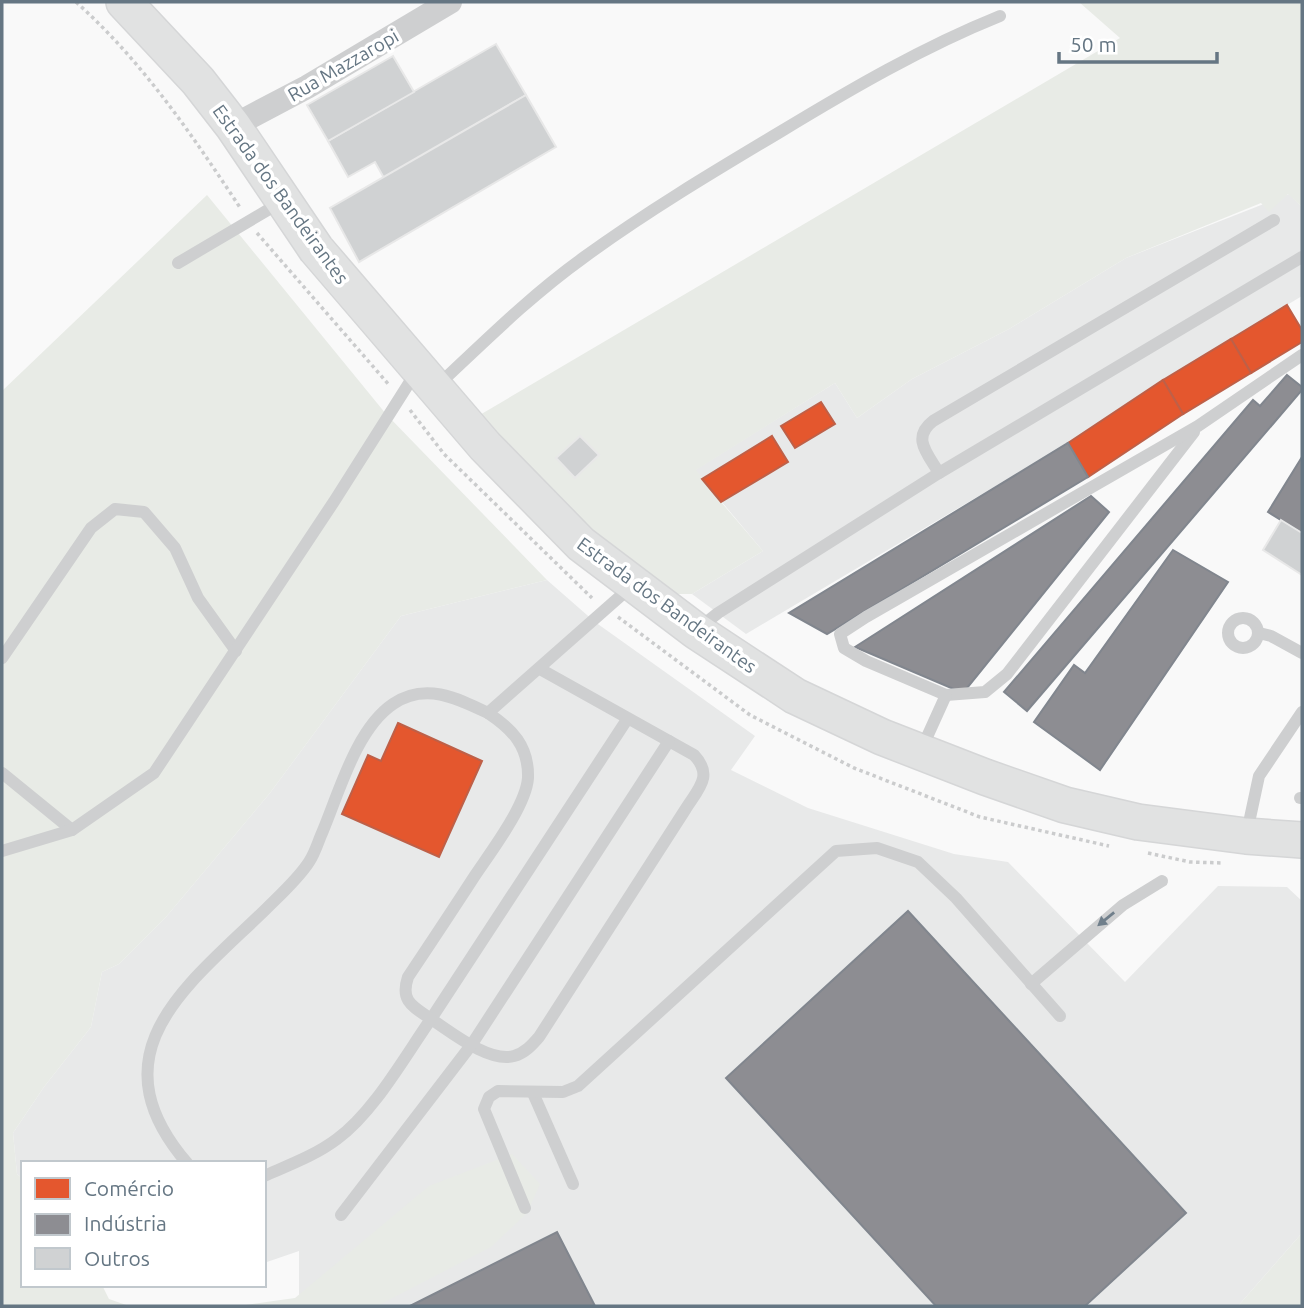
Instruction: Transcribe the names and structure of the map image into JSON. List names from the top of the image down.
{
  "streets": {
    "main road": ["Estrada dos Bandeirantes"],
    "street": ["Rua Mazzaropi"]
  },
  "crossings": [
    ["Rua Mazzaropi", "Estrada dos Bandeirantes"]
  ],
  "legend": ["Comércio", "Indústria", "Outros"],
  "scale_bar": "50 m"
}
